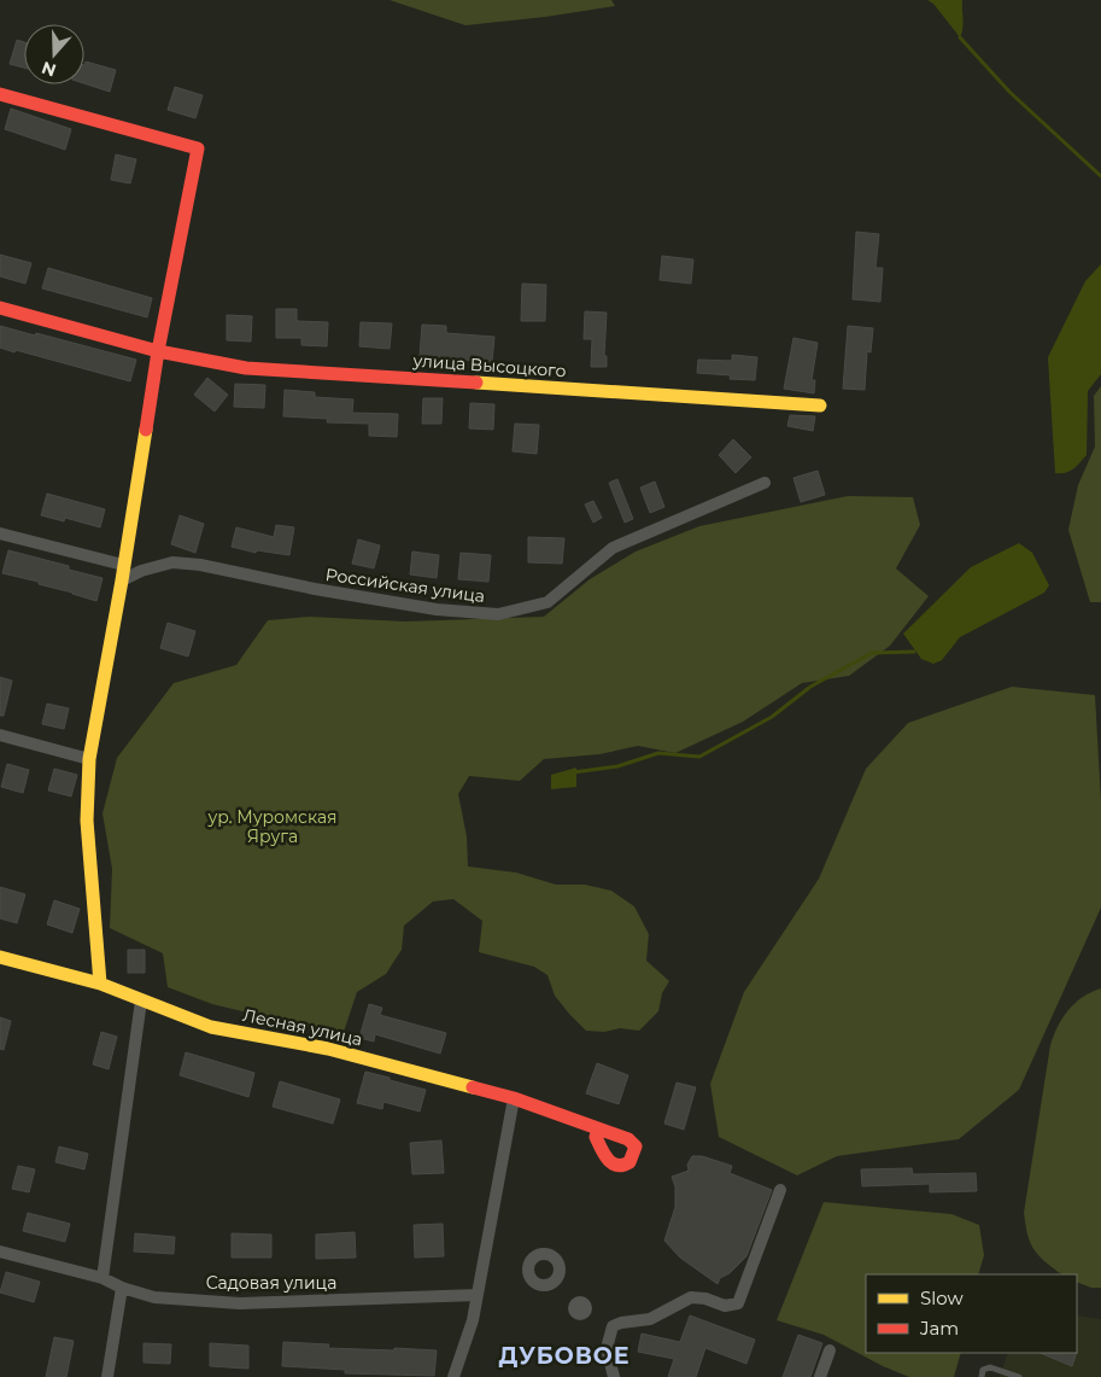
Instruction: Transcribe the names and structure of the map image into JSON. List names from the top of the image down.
{
  "streets": {
    "street": [
      "улица Высоцкого",
      "Российская улица",
      "Лесная улица",
      "Садовая улица"
    ]
  },
  "districts": ["ДУБОВОЕ"],
  "parks": ["ур. Муромская Яруга"],
  "legend": ["Slow", "Jam"],
  "north": "bottom"
}
